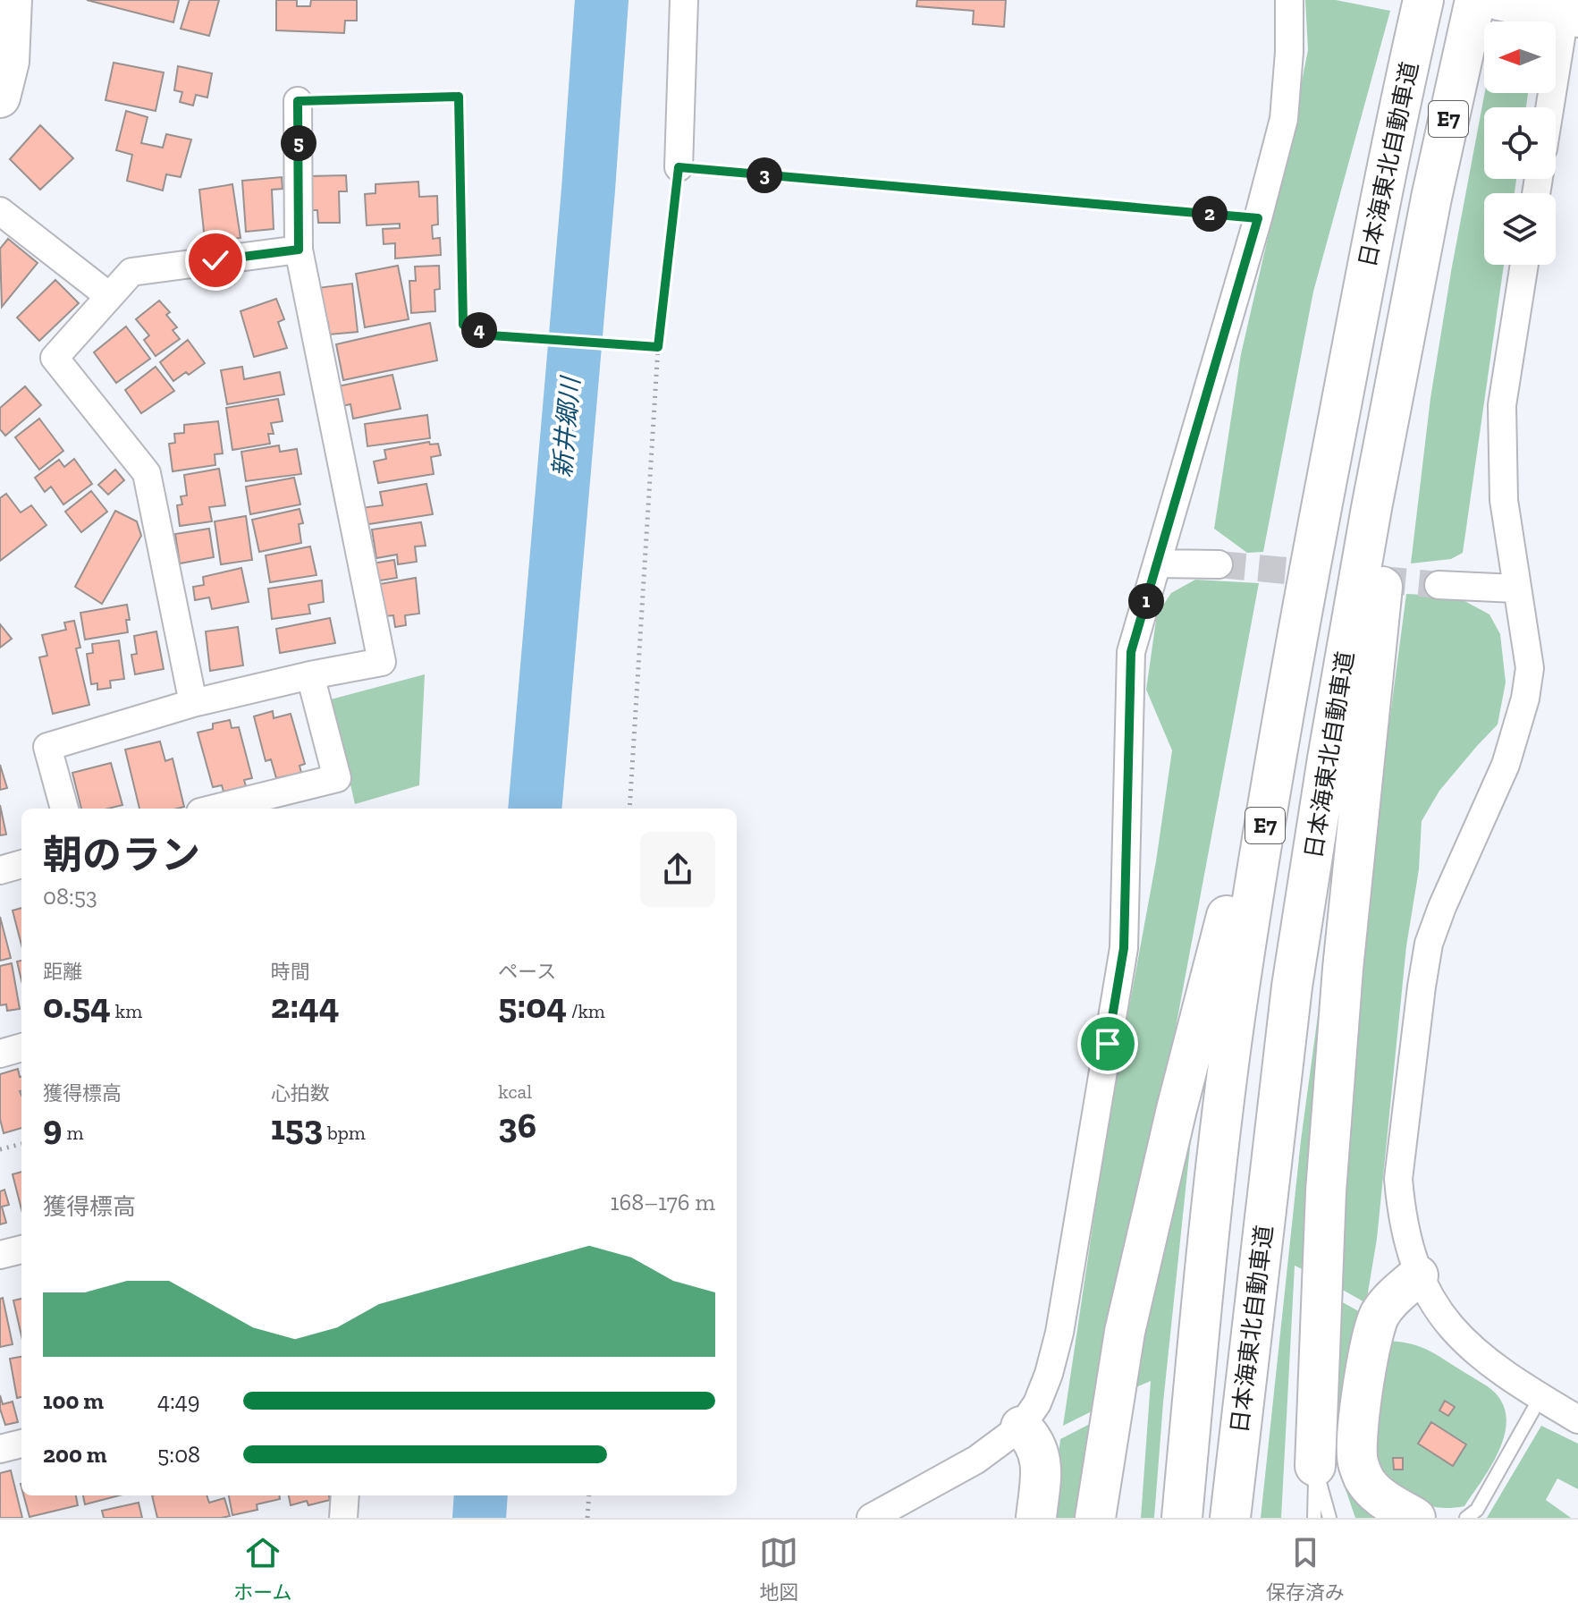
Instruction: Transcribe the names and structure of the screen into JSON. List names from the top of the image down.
{
  "streets": {
    "main road": ["E7", "日本海東北自動車道"]
  },
  "water": ["新井郷川"],
  "north": "left",
  "page": {
    "pins": [
      "5",
      "3",
      "2",
      "4",
      "1"
    ],
    "heading": ["朝のラン", "08:53"],
    "stats": [
      ["距離", "0.54 km"],
      ["時間", "2:44"],
      ["ペース", "5:04 /km"],
      ["獲得標高", "9 m"],
      ["心拍数", "153 bpm"],
      ["kcal", "36"]
    ],
    "chart": ["獲得標高", "168–176 m"],
    "list": [
      {
        "name": "100 m",
        "note": "4:49"
      },
      {
        "name": "200 m",
        "note": "5:08"
      }
    ],
    "tabs": ["ホーム", "地図", "保存済み"]
  }
}
